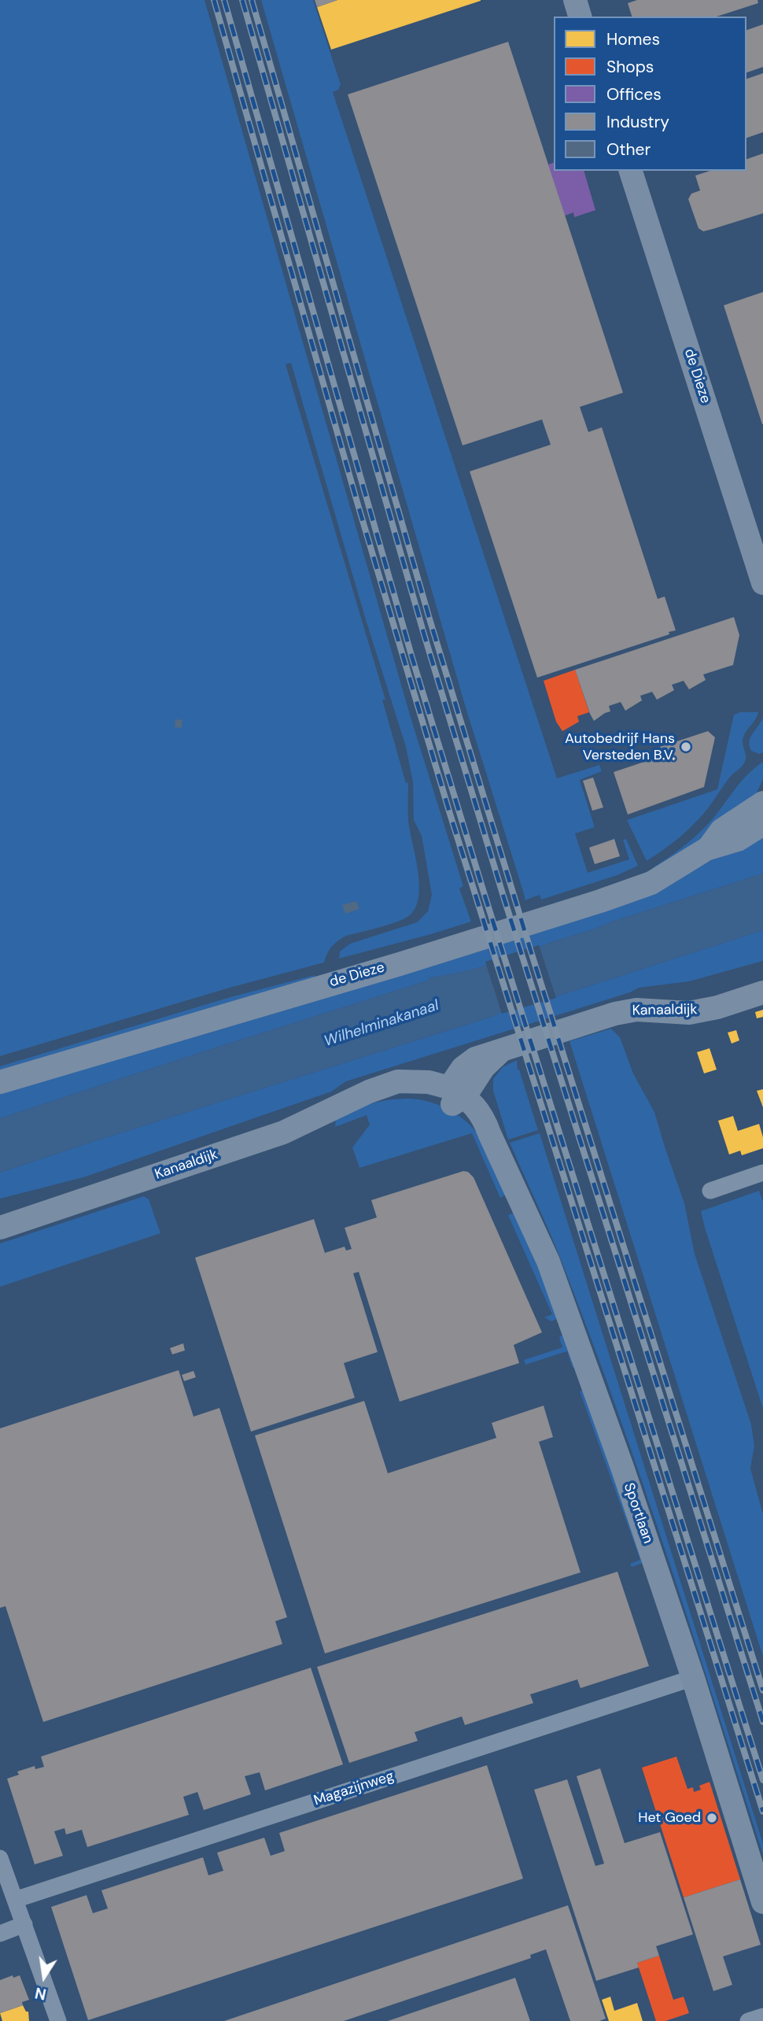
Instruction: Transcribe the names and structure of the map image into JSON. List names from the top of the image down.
{
  "streets": {
    "street": [
      "de Dieze",
      "Kanaaldijk",
      "Sportlaan",
      "Magazijnweg"
    ]
  },
  "crossings": [
    ["Kanaaldijk", "Sportlaan"],
    ["Sportlaan", "Magazijnweg"]
  ],
  "water": ["Wilhelminakanaal"],
  "places": ["Autobedrijf Hans Versteden B.V.", "Het Goed"],
  "legend": [
    "Homes",
    "Shops",
    "Offices",
    "Industry",
    "Other"
  ],
  "north": "bottom"
}
